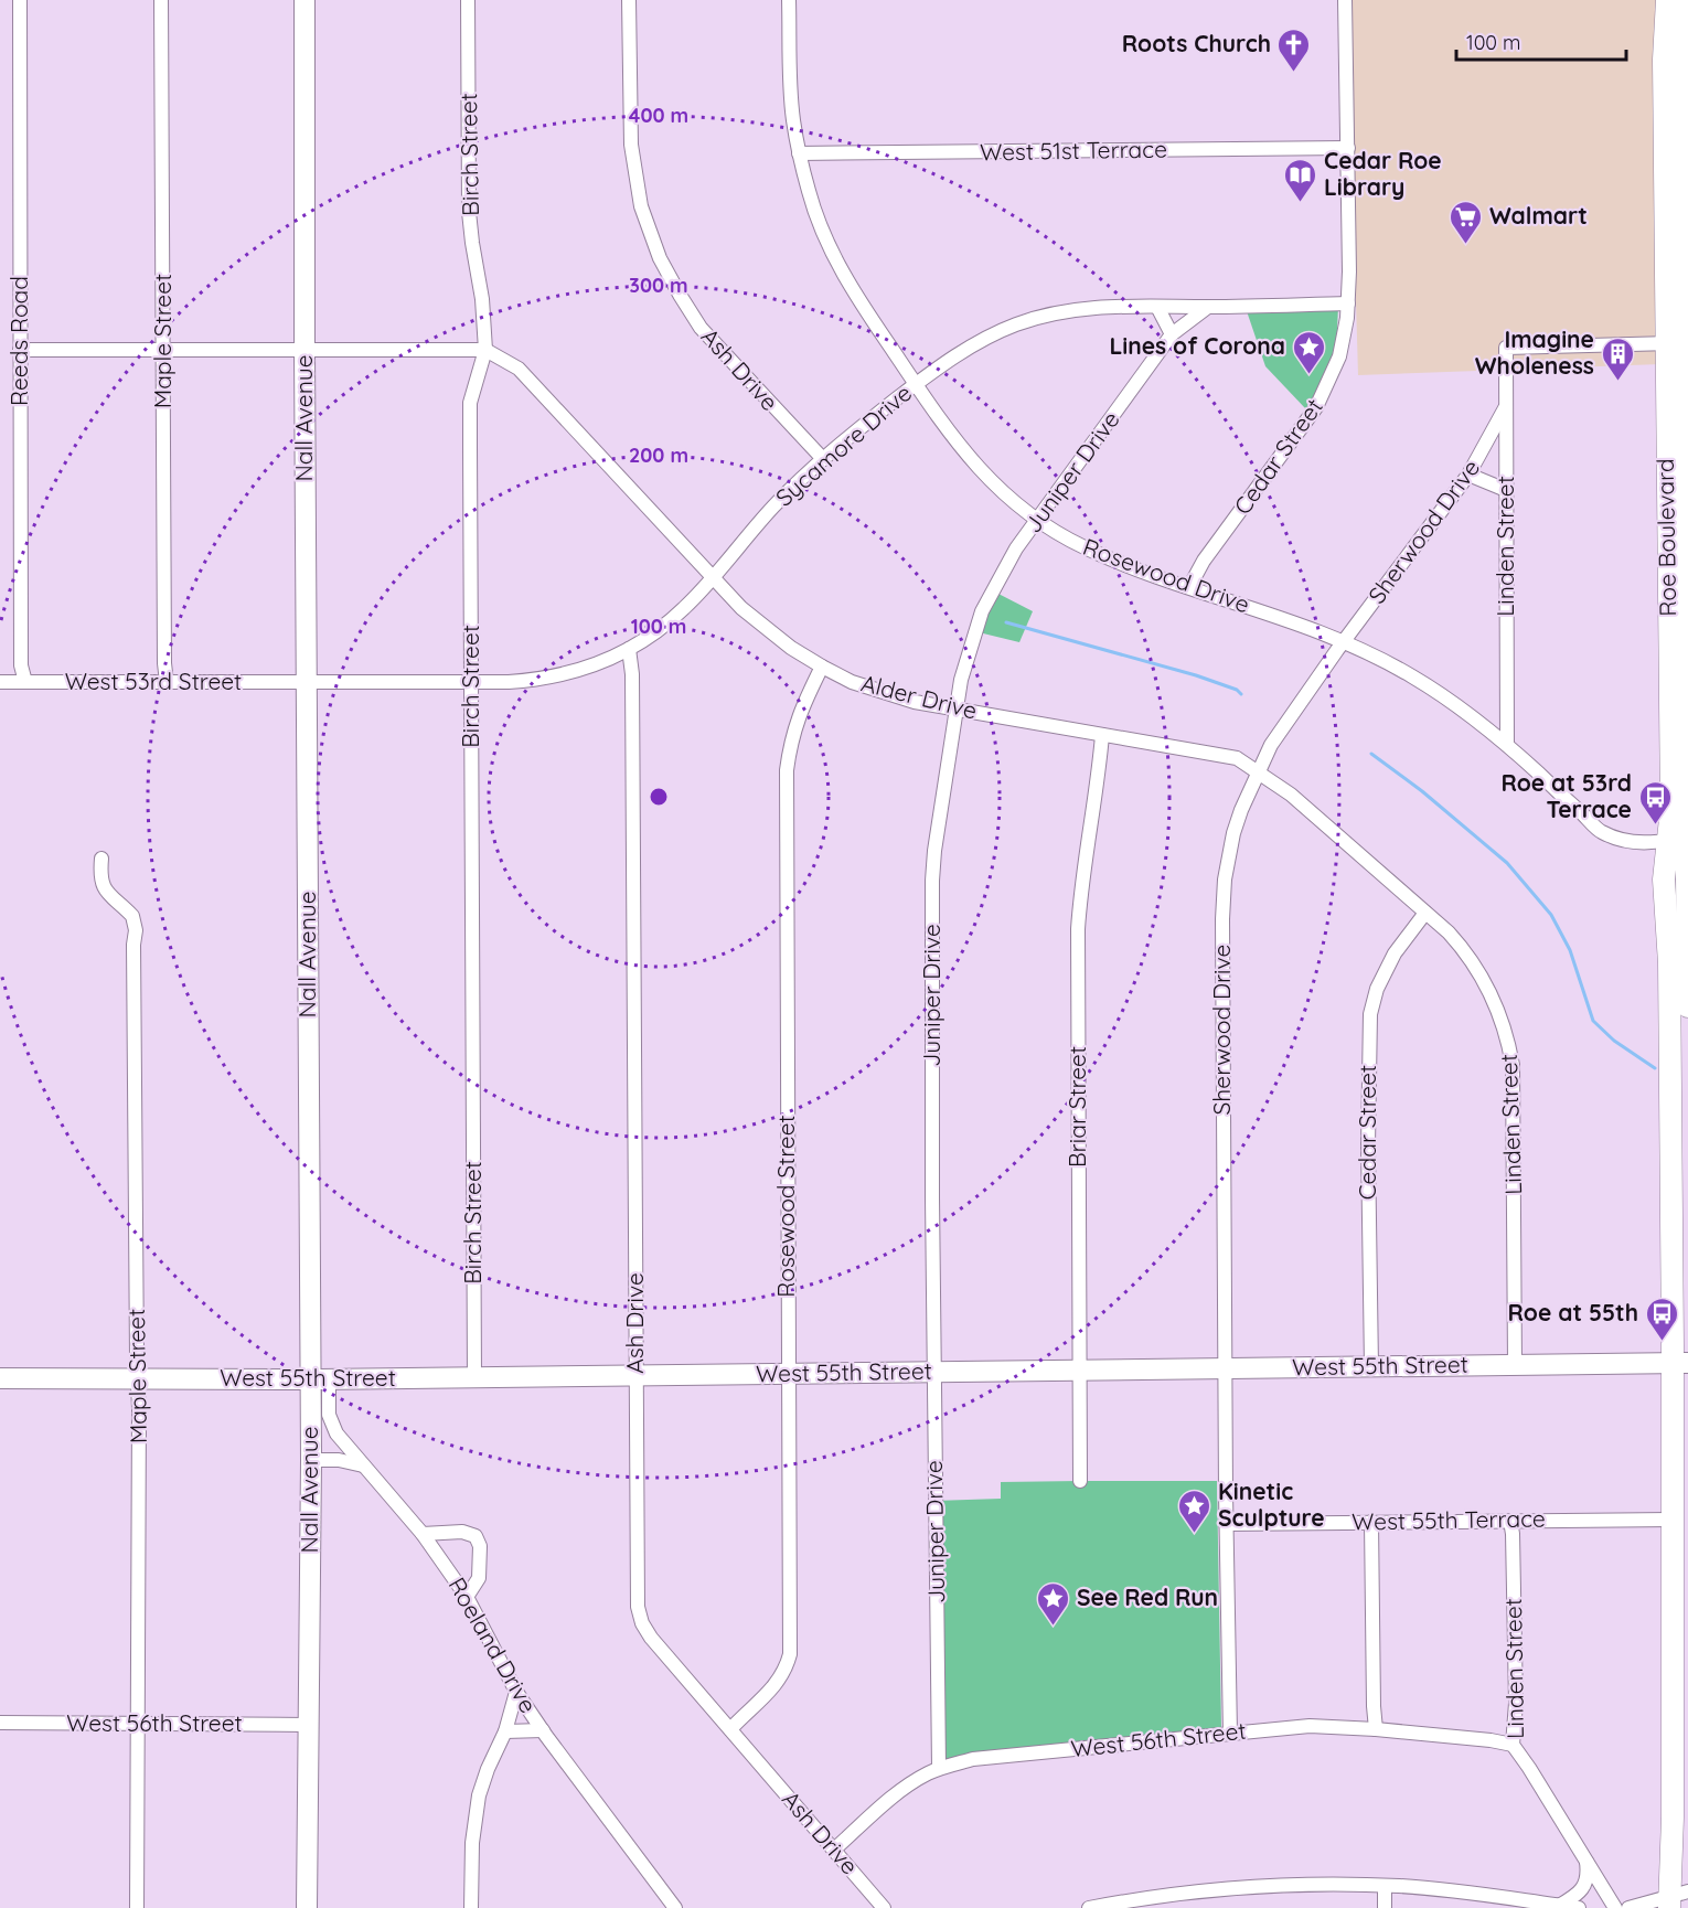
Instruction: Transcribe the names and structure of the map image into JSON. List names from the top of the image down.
{
  "streets": {
    "main road": ["Roe Boulevard"],
    "street": [
      "West 51st Terrace",
      "Birch Street",
      "Reeds Road",
      "Maple Street",
      "Ash Drive",
      "Nall Avenue",
      "Sycamore Drive",
      "Cedar Street",
      "Juniper Drive",
      "Sherwood Drive",
      "Linden Street",
      "Rosewood Drive",
      "West 53rd Street",
      "Alder Drive",
      "Briar Street",
      "Rosewood Street",
      "West 55th Street",
      "West 55th Terrace",
      "Roeland Drive",
      "West 56th Street"
    ]
  },
  "crossings": [
    ["West 51st Terrace", "Cedar Street"],
    ["West 51st Terrace", "Rosewood Drive"],
    ["Birch Street", "Sycamore Drive"],
    ["Birch Street", "Alder Drive"],
    ["Birch Street", "West 55th Street"],
    ["Reeds Road", "West 53rd Street"],
    ["Maple Street", "West 53rd Street"],
    ["Maple Street", "West 55th Street"],
    ["Maple Street", "West 56th Street"],
    ["Ash Drive", "Sycamore Drive"],
    ["Ash Drive", "Rosewood Street"],
    ["Ash Drive", "West 55th Street"],
    ["Ash Drive", "West 56th Street"],
    ["Nall Avenue", "Sycamore Drive"],
    ["Nall Avenue", "West 53rd Street"],
    ["Nall Avenue", "West 55th Street"],
    ["Nall Avenue", "Roeland Drive"],
    ["Nall Avenue", "West 56th Street"],
    ["Sycamore Drive", "Cedar Street"],
    ["Sycamore Drive", "Juniper Drive"],
    ["Sycamore Drive", "Rosewood Drive"],
    ["Sycamore Drive", "West 53rd Street"],
    ["Sycamore Drive", "Alder Drive"],
    ["Cedar Street", "Linden Street"],
    ["Cedar Street", "Rosewood Drive"],
    ["Cedar Street", "Alder Drive"],
    ["Cedar Street", "West 55th Street"],
    ["Juniper Drive", "Rosewood Drive"],
    ["Juniper Drive", "Alder Drive"],
    ["Juniper Drive", "West 55th Street"],
    ["Juniper Drive", "West 56th Street"],
    ["Sherwood Drive", "Linden Street"],
    ["Sherwood Drive", "Rosewood Drive"],
    ["Sherwood Drive", "Alder Drive"],
    ["Sherwood Drive", "West 55th Street"],
    ["Sherwood Drive", "West 55th Terrace"],
    ["Sherwood Drive", "West 56th Street"],
    ["Roe Boulevard", "Linden Street"],
    ["Roe Boulevard", "Rosewood Drive"],
    ["Roe Boulevard", "West 55th Street"],
    ["Roe Boulevard", "West 55th Terrace"],
    ["Linden Street", "Rosewood Drive"],
    ["Linden Street", "Alder Drive"],
    ["Linden Street", "West 55th Street"],
    ["Linden Street", "West 55th Terrace"],
    ["Linden Street", "West 56th Street"],
    ["Alder Drive", "Briar Street"],
    ["Alder Drive", "Rosewood Street"],
    ["Briar Street", "West 55th Street"],
    ["Rosewood Street", "West 55th Street"],
    ["West 55th Street", "Roeland Drive"]
  ],
  "places": {
    "church": ["Roots Church"],
    "library": ["Cedar Roe Library"],
    "supermarket": ["Walmart"],
    "place": ["Lines of Corona", "Kinetic Sculpture", "See Red Run"],
    "building": ["Imagine Wholeness"],
    "bus stop": ["Roe at 53rd Terrace", "Roe at 55th"]
  },
  "scale_bar": "100 m",
  "rings": [
    "400 m",
    "300 m",
    "200 m",
    "100 m"
  ]
}
